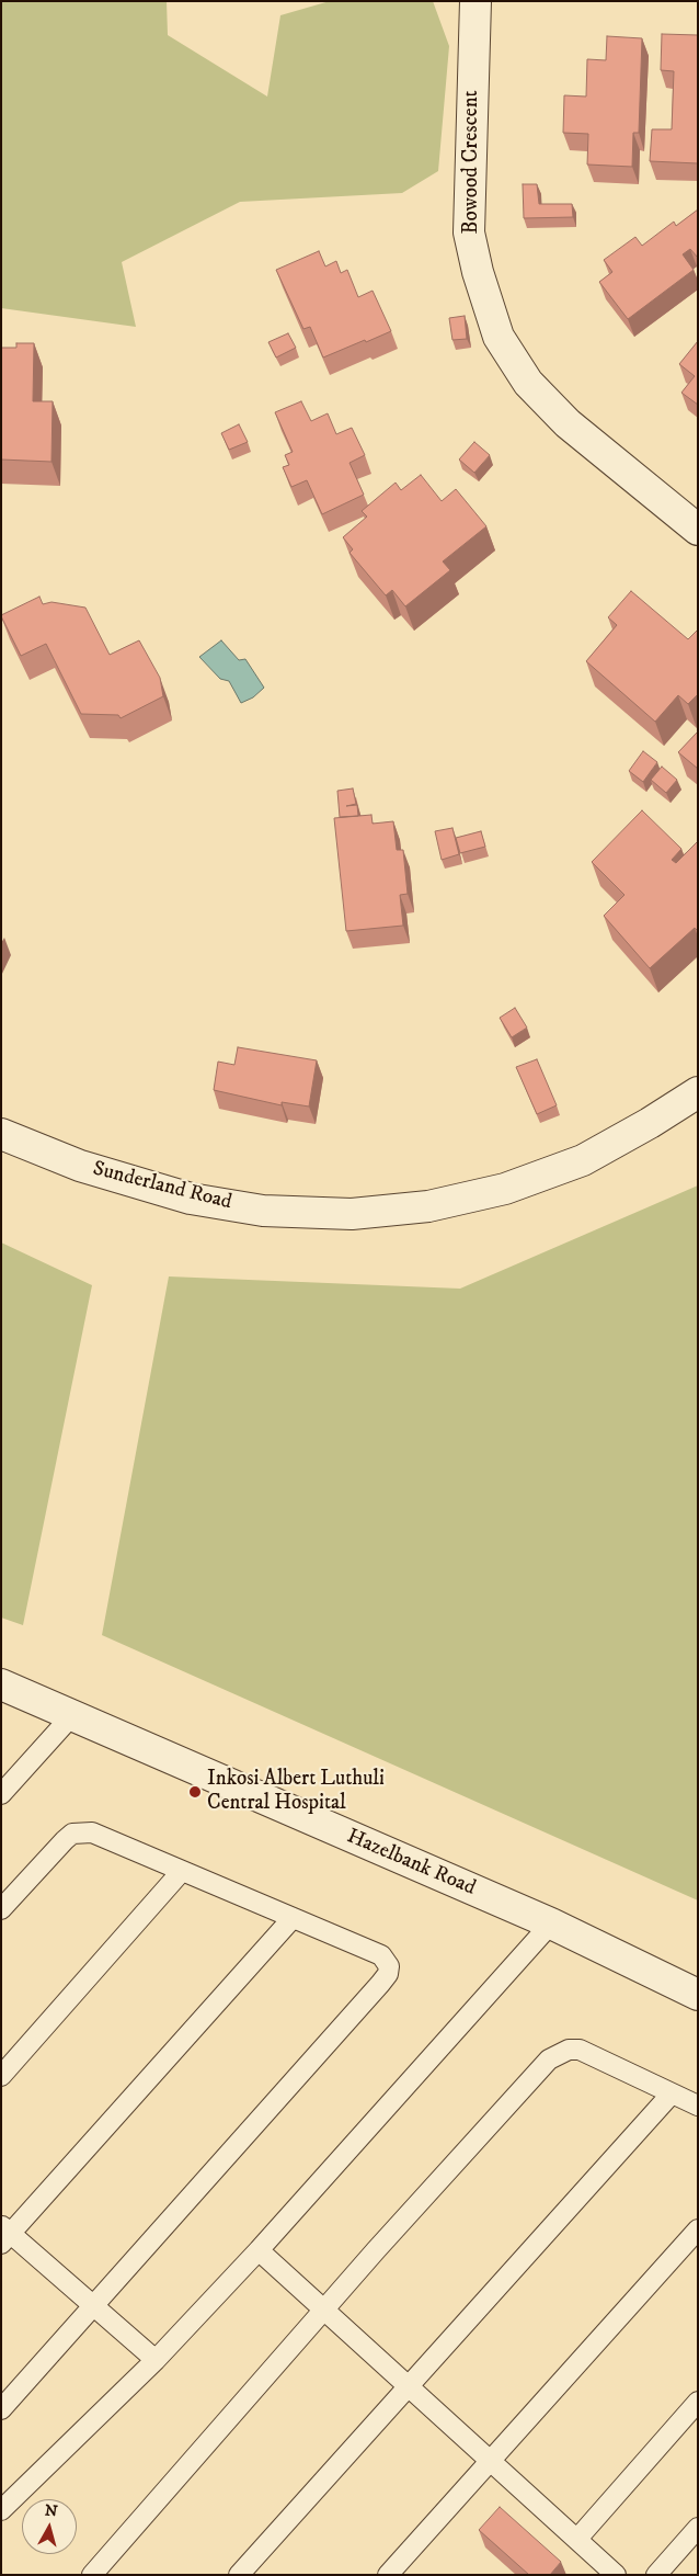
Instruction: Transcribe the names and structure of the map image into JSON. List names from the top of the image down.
{
  "streets": {
    "street": ["Bowood Crescent", "Sunderland Road", "Hazelbank Road"]
  },
  "places": ["Inkosi Albert Luthuli Central Hospital"],
  "north": "top"
}
